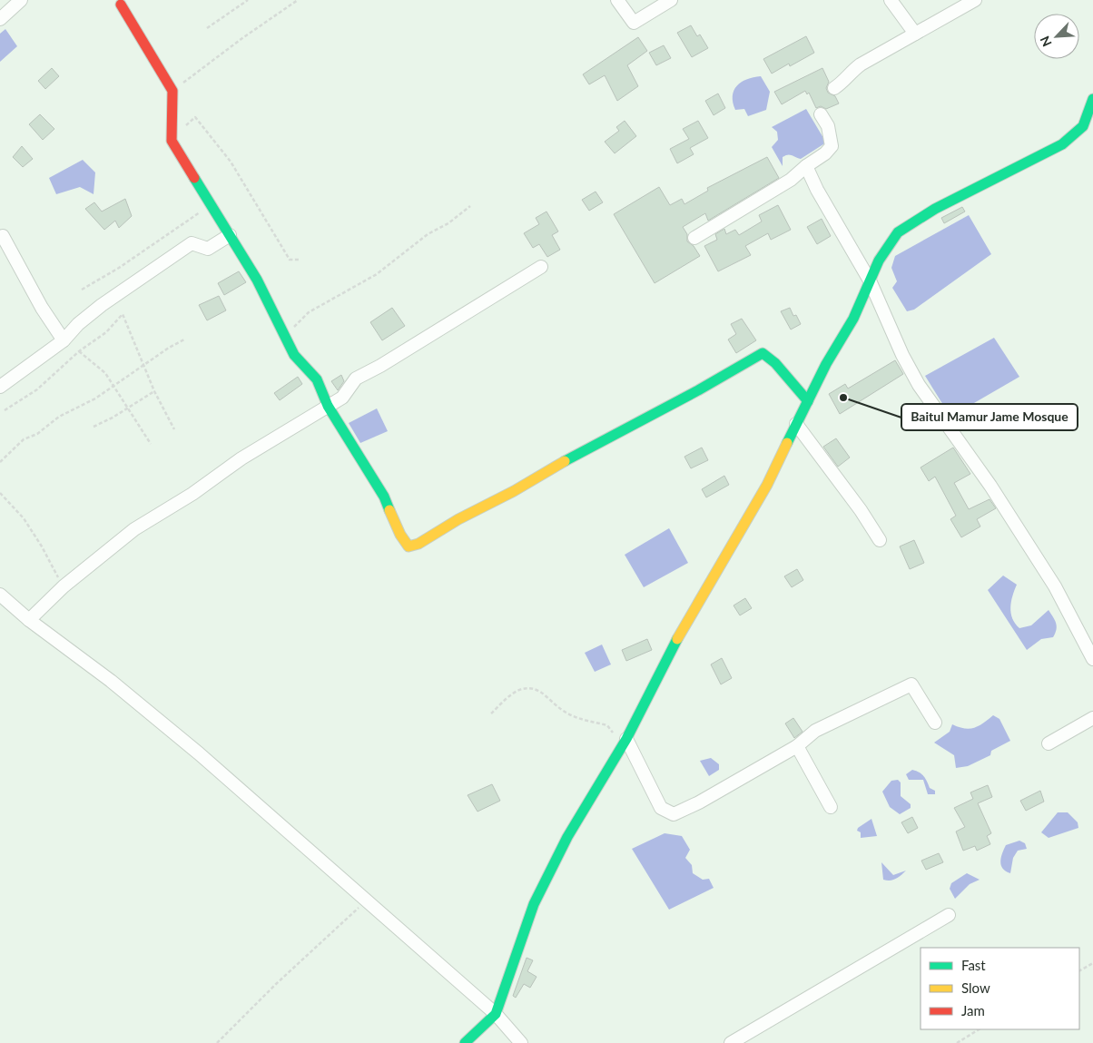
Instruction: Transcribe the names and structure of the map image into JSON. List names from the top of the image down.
{
  "places": ["Baitul Mamur Jame Mosque"],
  "legend": ["Fast", "Slow", "Jam"],
  "north": "bottom left"
}
